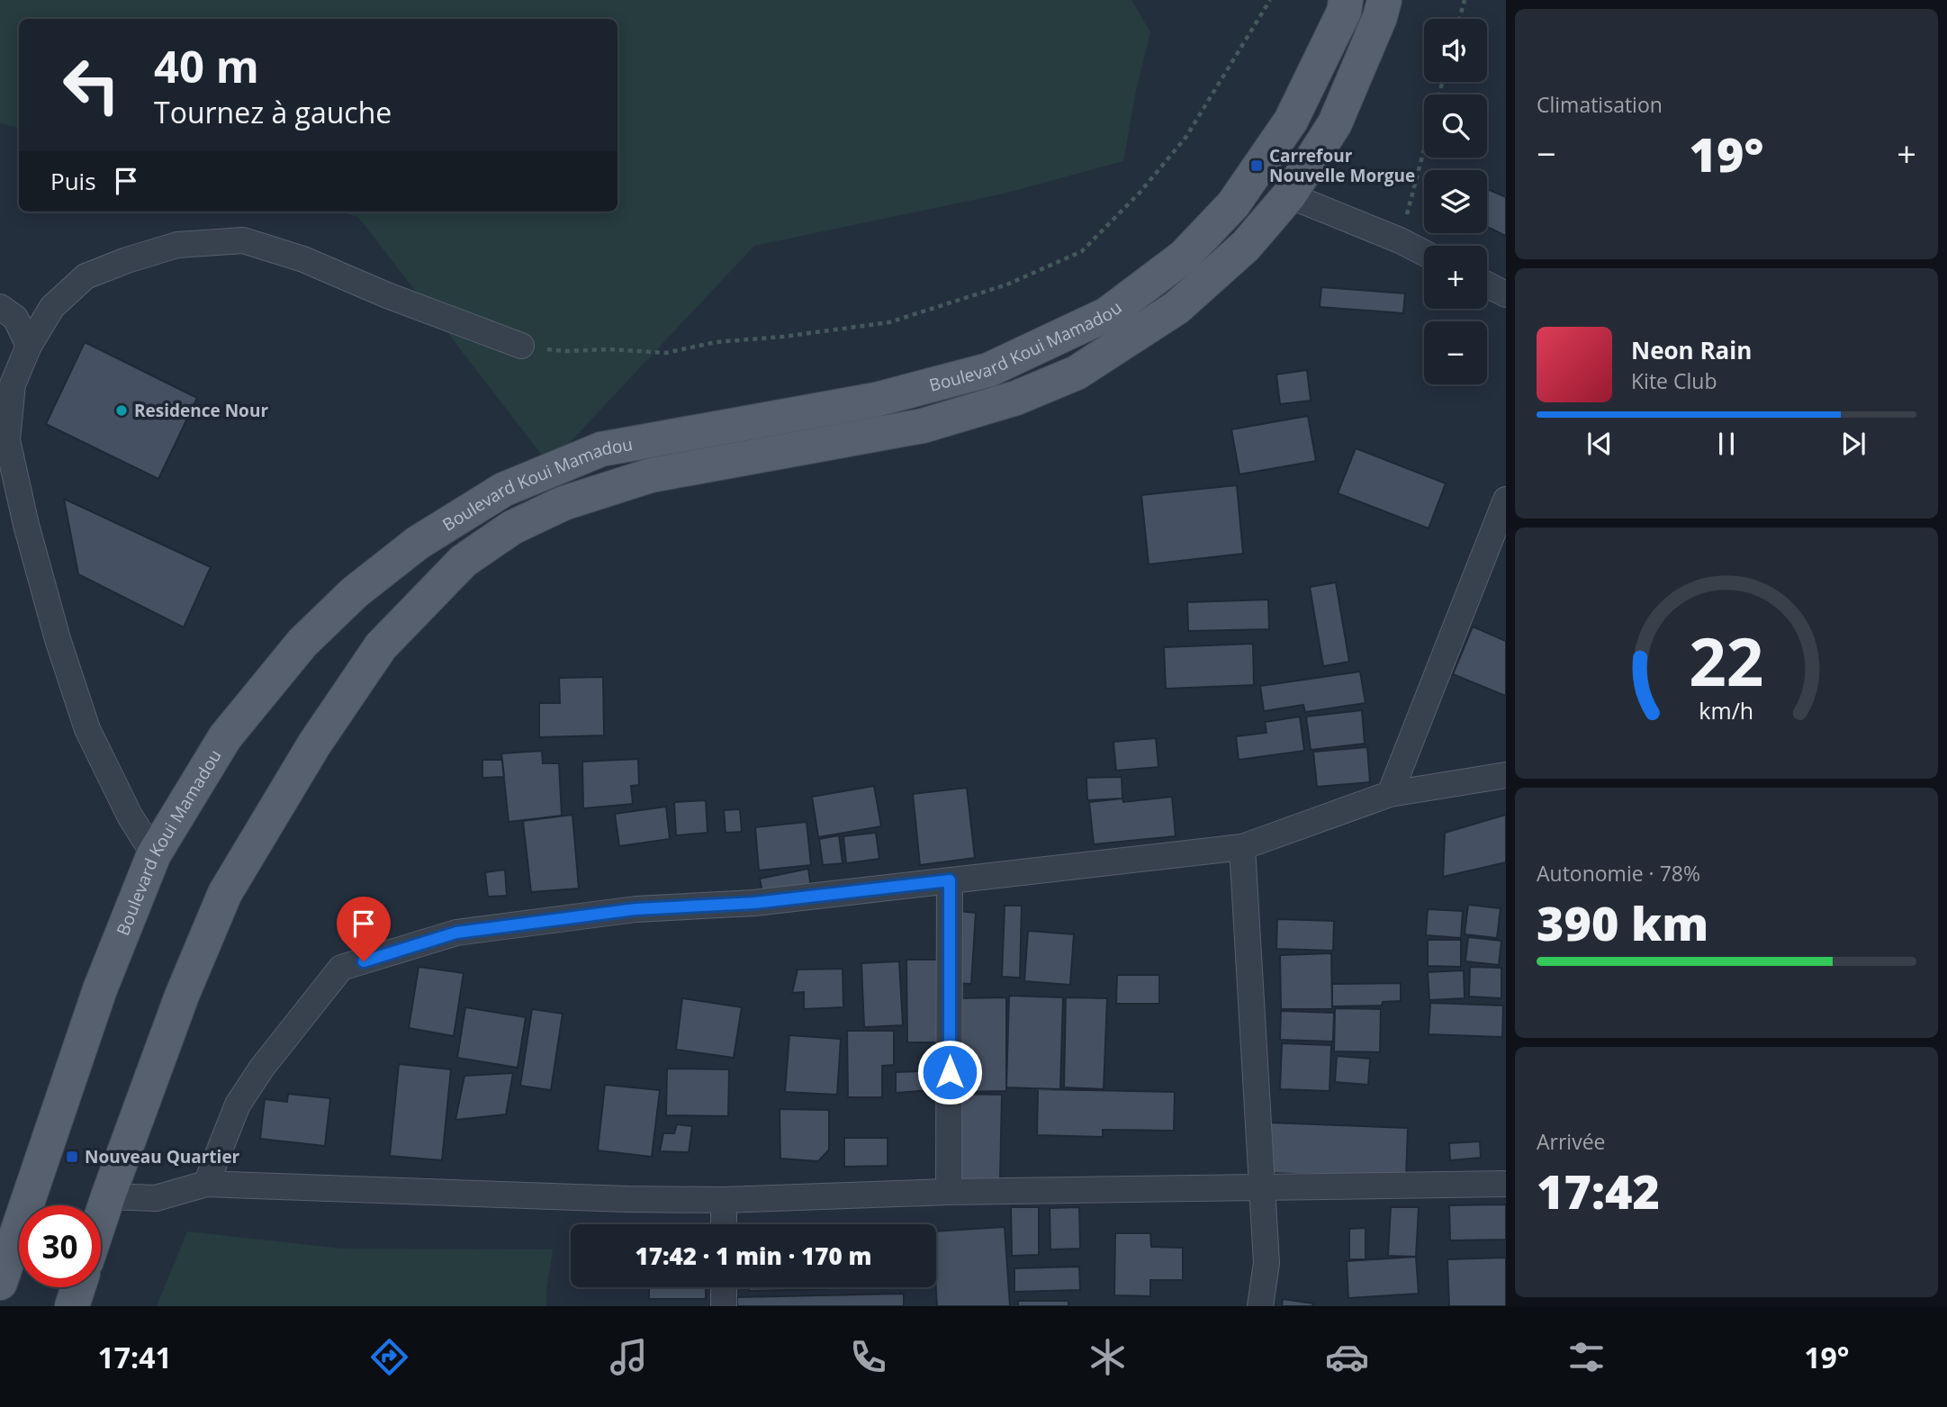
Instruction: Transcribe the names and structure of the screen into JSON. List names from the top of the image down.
{
  "streets": {
    "main road": ["Boulevard Koui Mamadou"]
  },
  "places": {
    "transit": ["Carrefour Nouvelle Morgue", "Nouveau Quartier"],
    "other": ["Residence Nour"]
  },
  "page": {
    "tile": [
      "Climatisation",
      ["Autonomie · 78%", "390 km"],
      ["Arrivée", "17:42"]
    ],
    "map_buttons": ["+", "−"],
    "turn": ["40 m", "Tournez à gauche"],
    "heat": ["−", "19°", "+"],
    "then": "Puis",
    "song": ["Neon Rain", "Kite Club"],
    "limit": "30",
    "trip": "17:42 · 1 min · 170 m",
    "tabs": ["17:41", "19°"],
    "gauge": ["22", "km/h"]
  }
}
